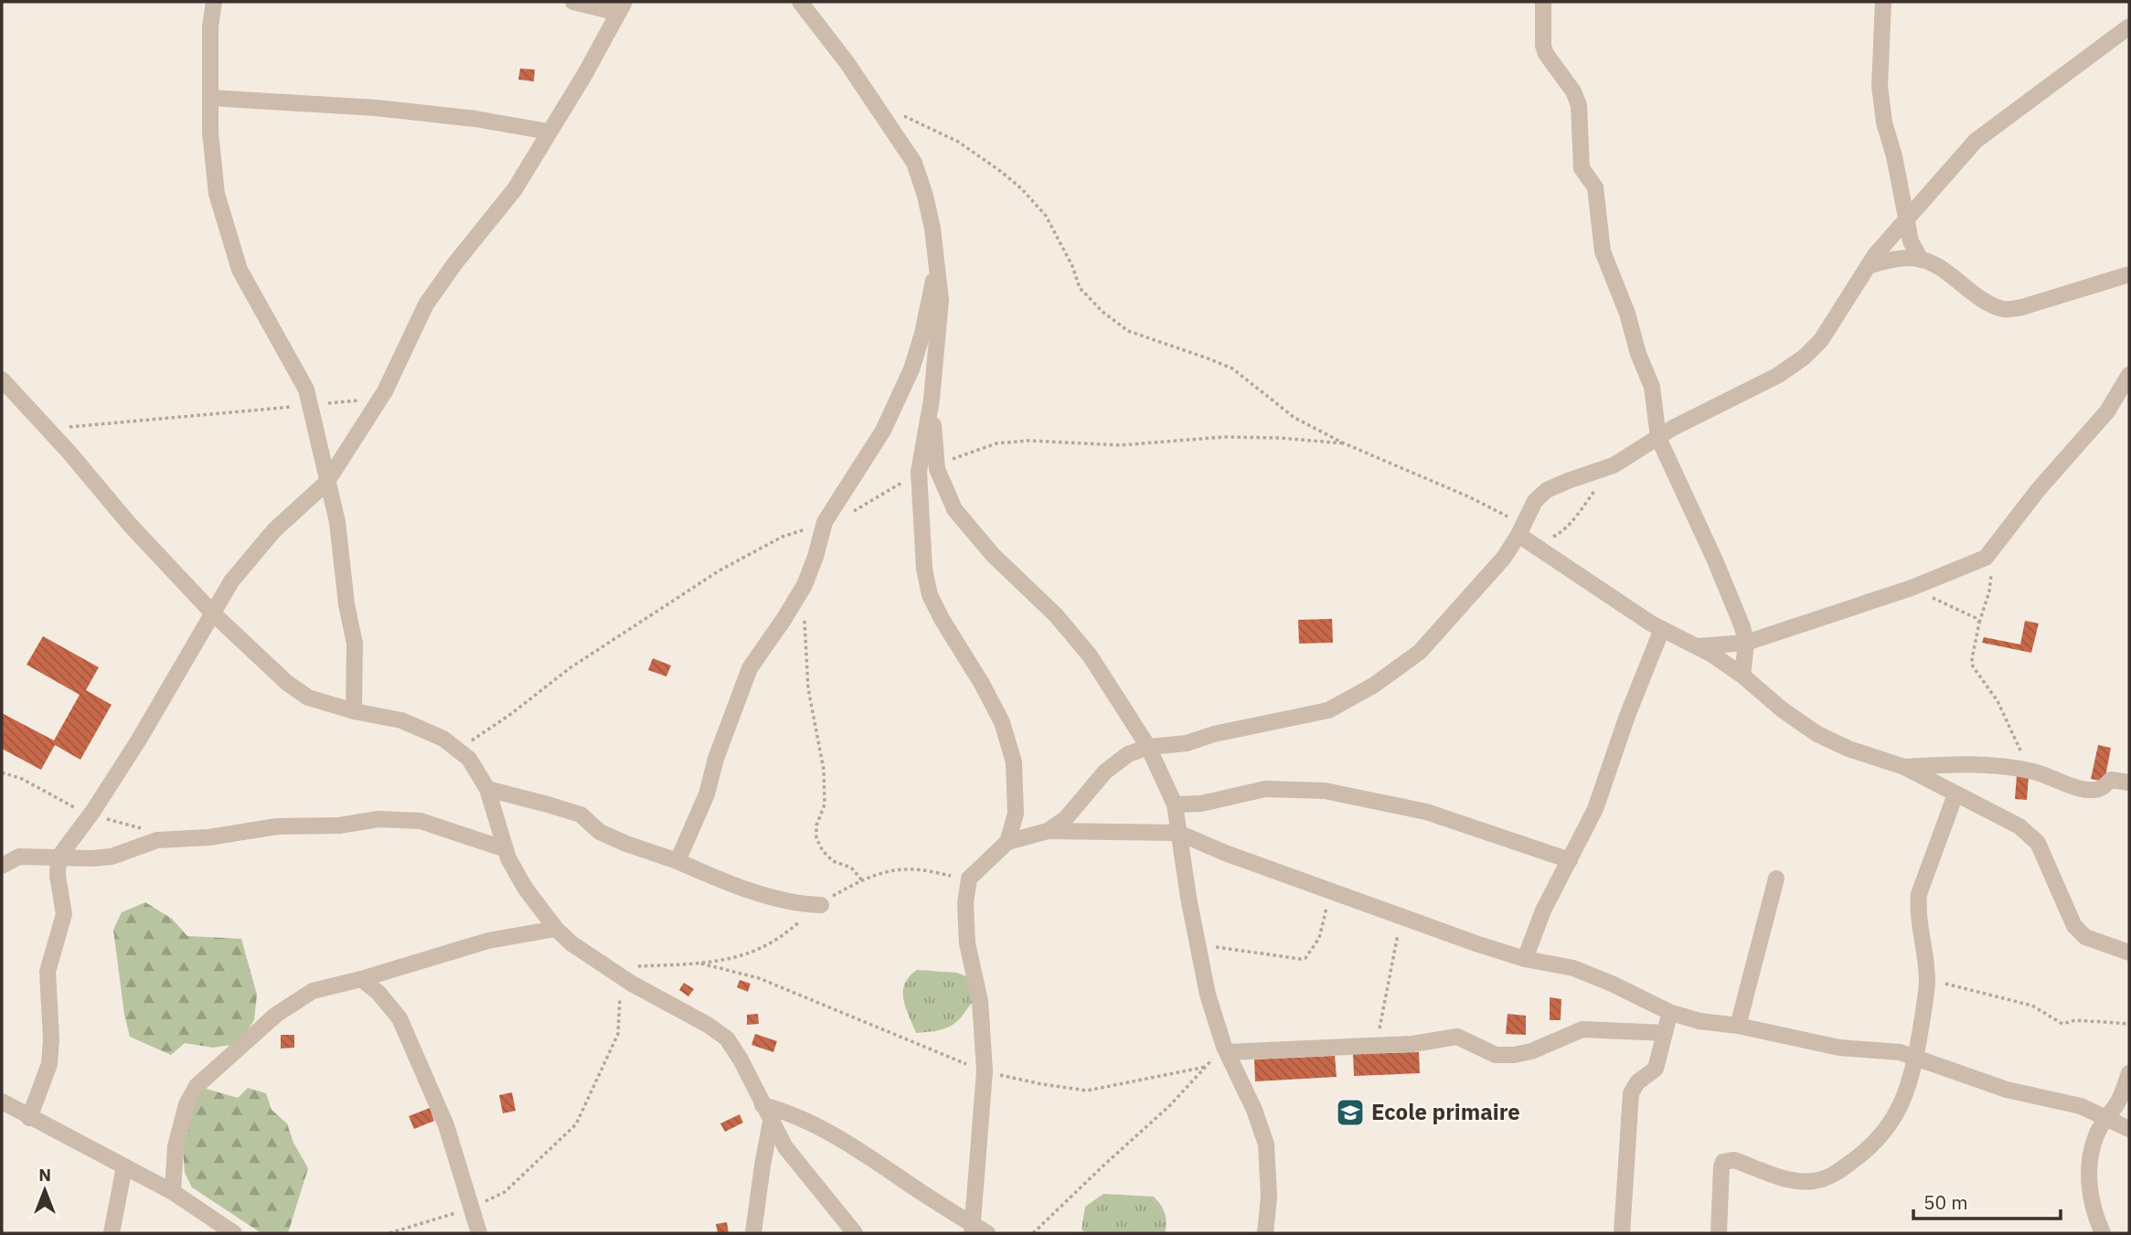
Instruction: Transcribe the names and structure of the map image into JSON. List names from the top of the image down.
{
  "places": {
    "school or university": ["Ecole primaire"]
  },
  "scale_bar": "50 m",
  "north": "top"
}
